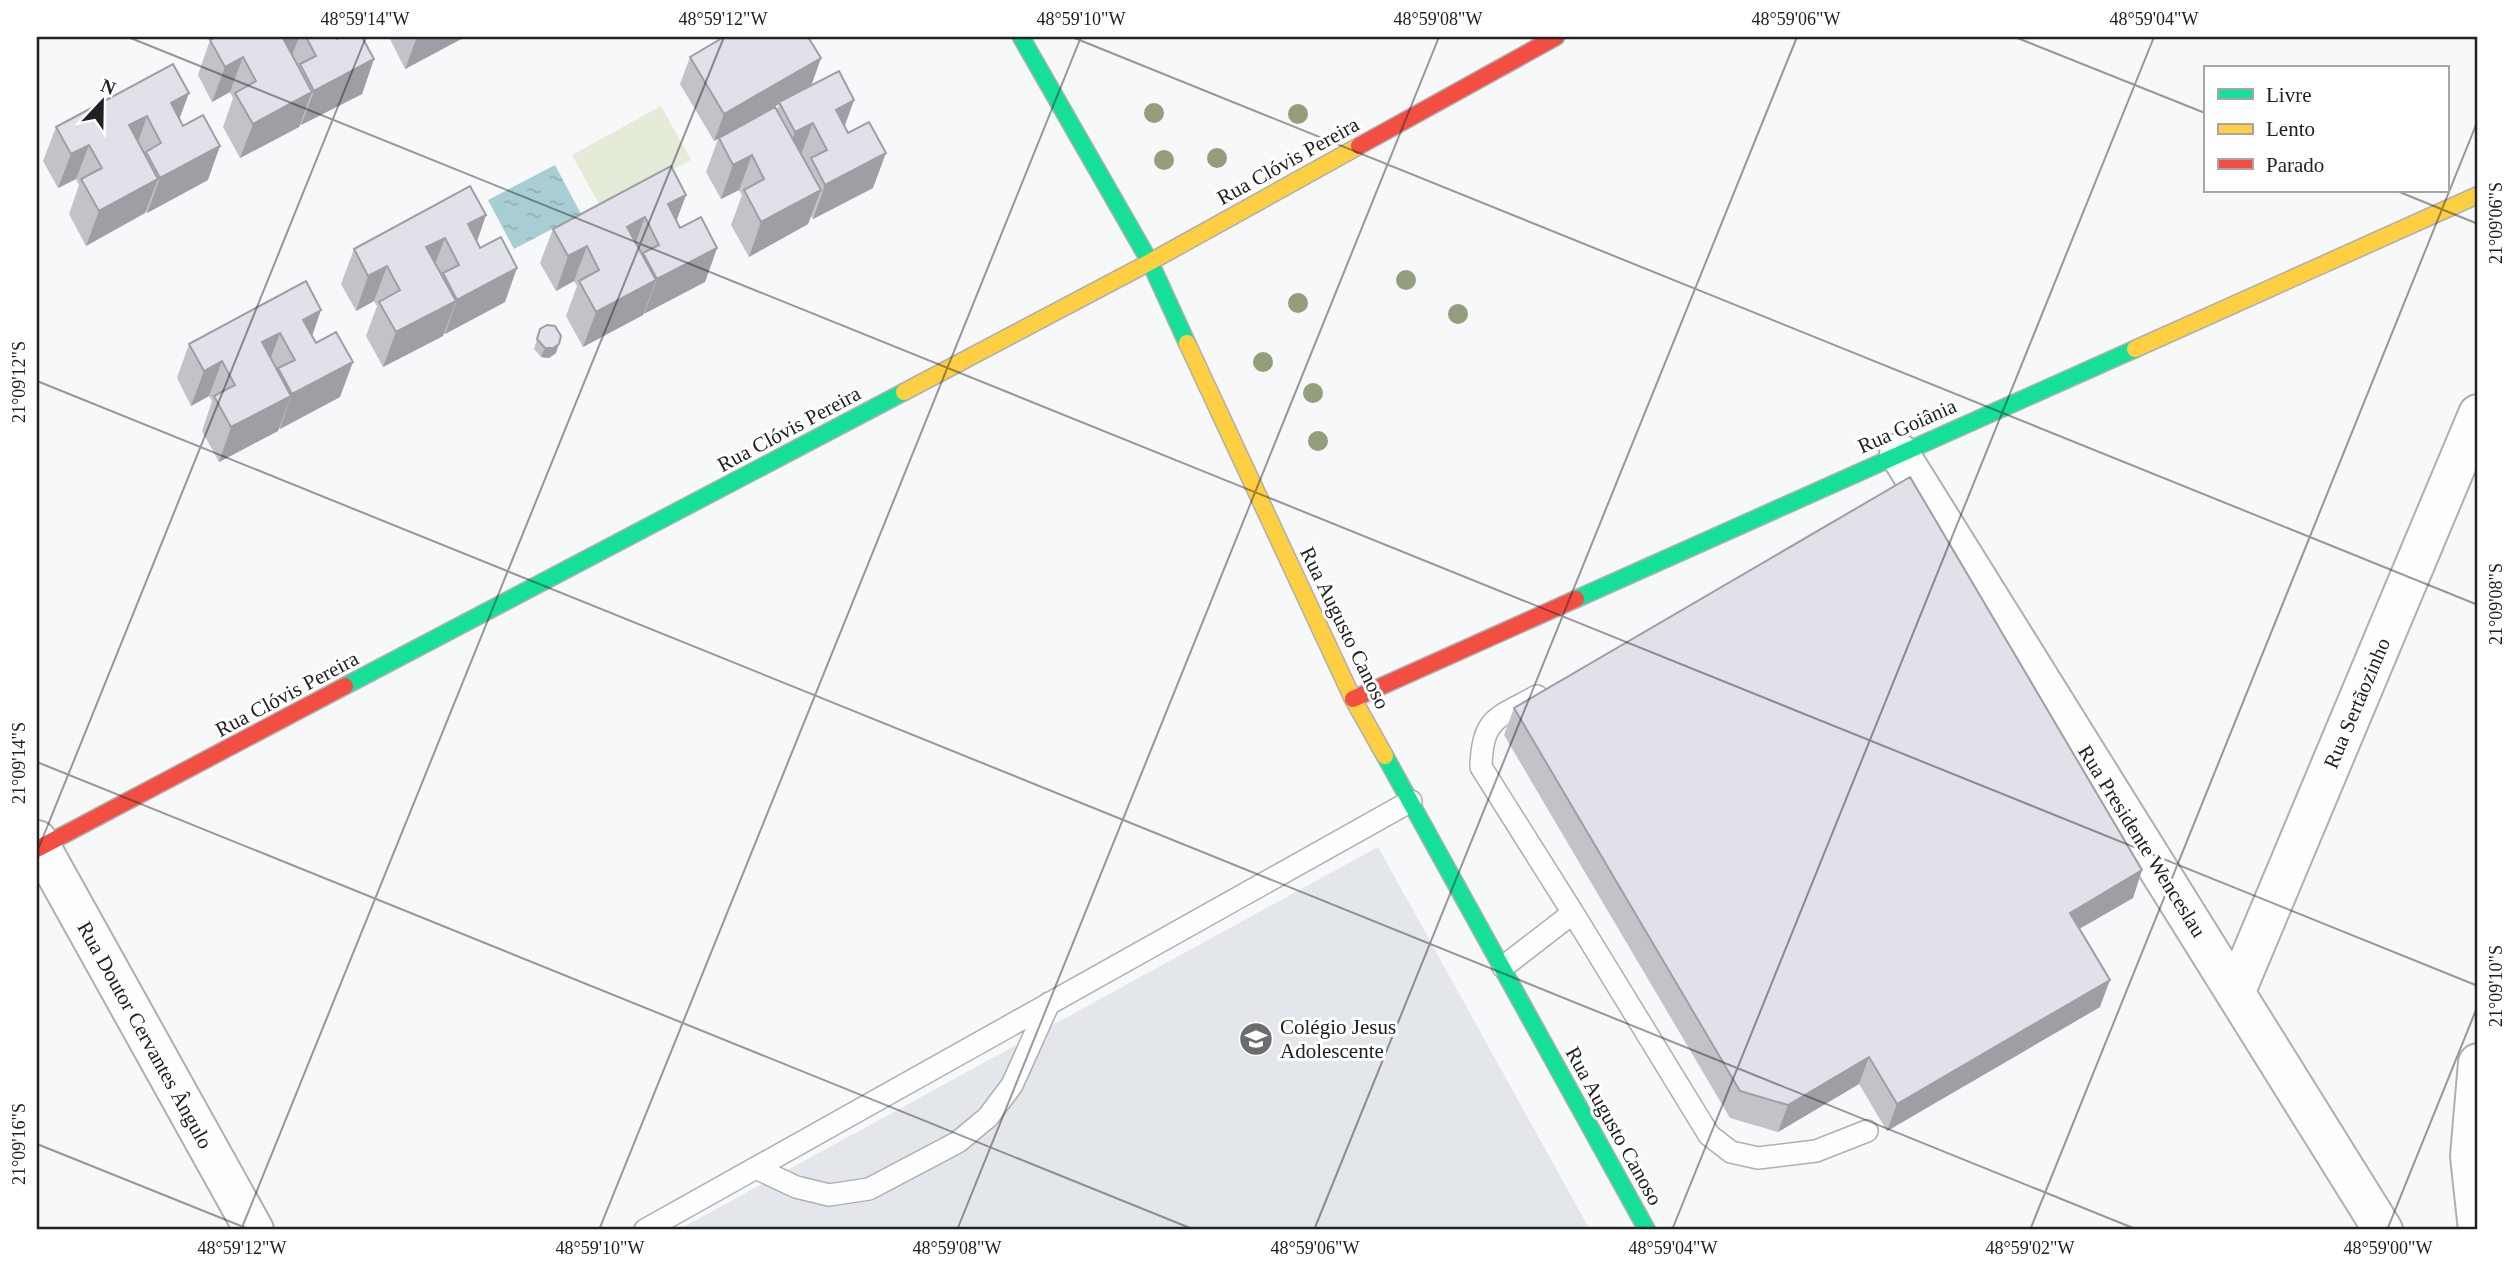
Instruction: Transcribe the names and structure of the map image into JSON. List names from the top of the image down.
{
  "streets": {
    "street": [
      "Rua Clóvis Pereira",
      "Rua Goiânia",
      "Rua Augusto Canoso",
      "Rua Sertãozinho",
      "Rua Presidente Wenceslau",
      "Rua Doutor Cervantes Ângulo"
    ]
  },
  "crossings": [
    ["Rua Clóvis Pereira", "Rua Augusto Canoso"],
    ["Rua Clóvis Pereira", "Rua Doutor Cervantes Ângulo"],
    ["Rua Goiânia", "Rua Augusto Canoso"],
    ["Rua Goiânia", "Rua Presidente Wenceslau"],
    ["Rua Sertãozinho", "Rua Presidente Wenceslau"]
  ],
  "places": {
    "school or university": ["Colégio Jesus Adolescente"]
  },
  "legend": ["Livre", "Lento", "Parado"],
  "north": "top",
  "coordinates": [
    "48°59'14\"W",
    "48°59'12\"W",
    "48°59'10\"W",
    "48°59'08\"W",
    "48°59'06\"W",
    "48°59'04\"W",
    "21°09'06\"S",
    "21°09'12\"S",
    "21°09'08\"S",
    "21°09'14\"S",
    "21°09'10\"S",
    "21°09'16\"S",
    "48°59'02\"W",
    "48°59'00\"W"
  ]
}
